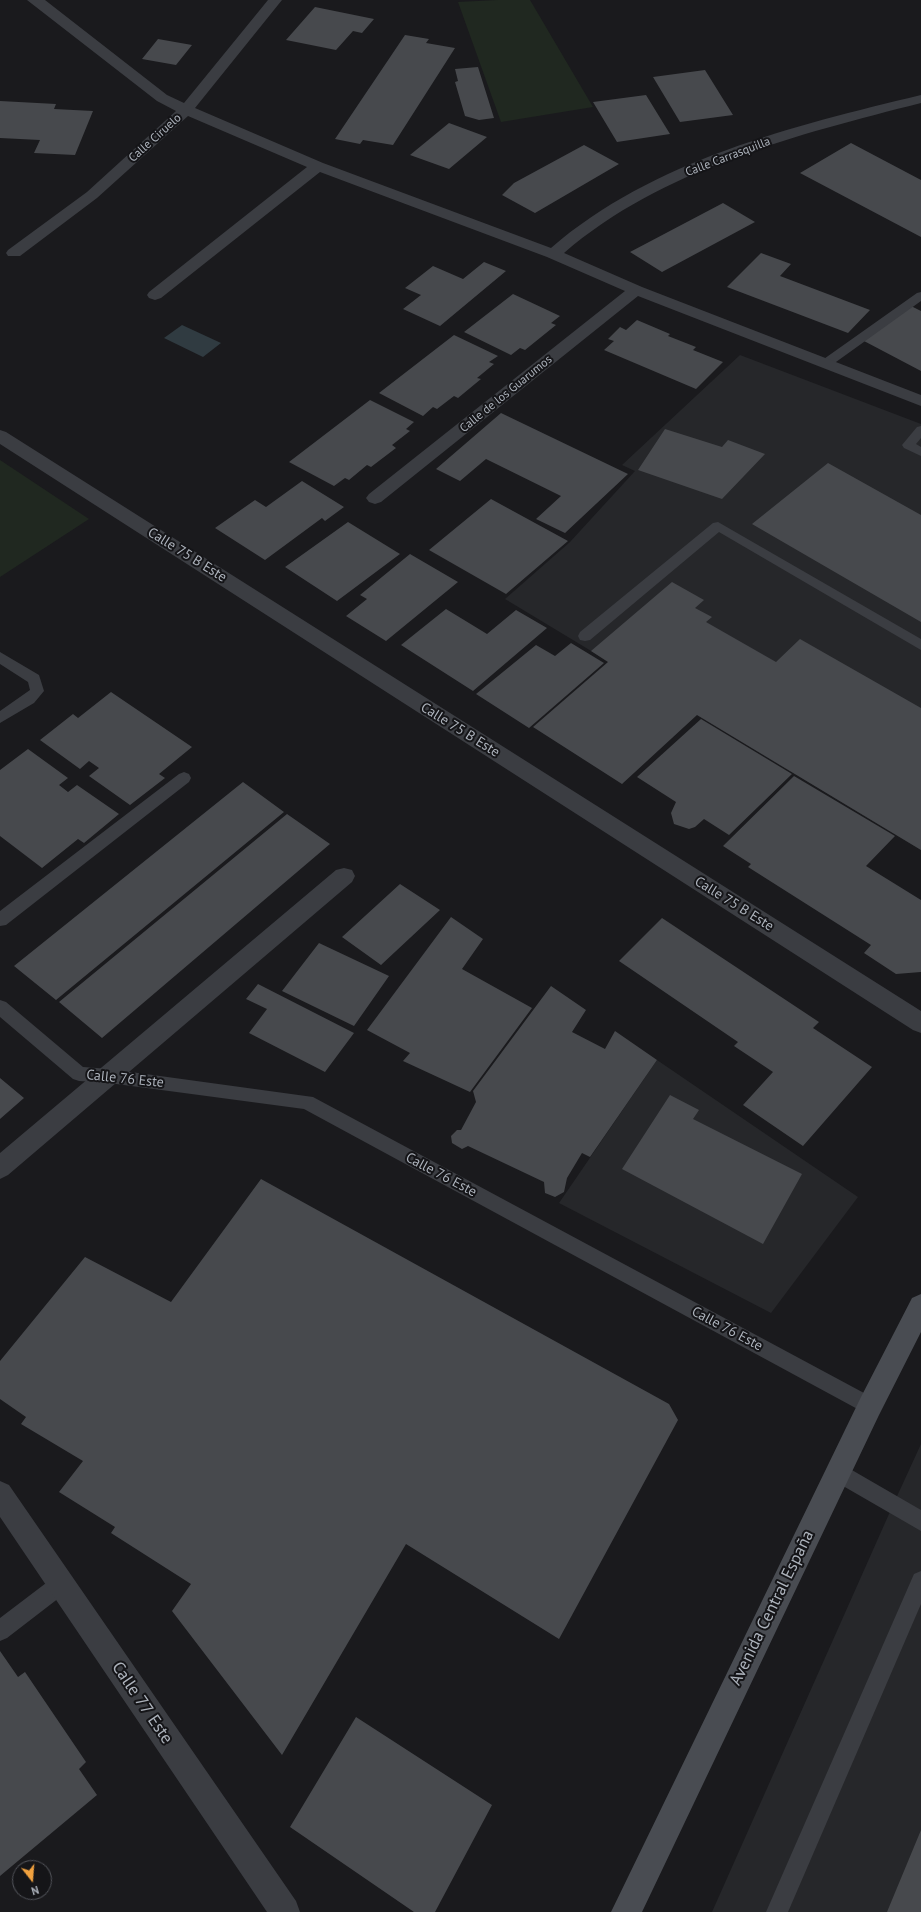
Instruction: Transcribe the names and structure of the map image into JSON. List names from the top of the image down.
{
  "streets": {
    "main road": ["Avenida Central España"],
    "street": [
      "Calle Ciruelo",
      "Calle Carrasquilla",
      "Calle de los Guarumos",
      "Calle 75 B Este",
      "Calle 77 Este"
    ],
    "lane": ["Calle 76 Este"]
  },
  "crossings": [
    ["Calle 76 Este", "Avenida Central España"]
  ],
  "north": "bottom"
}
